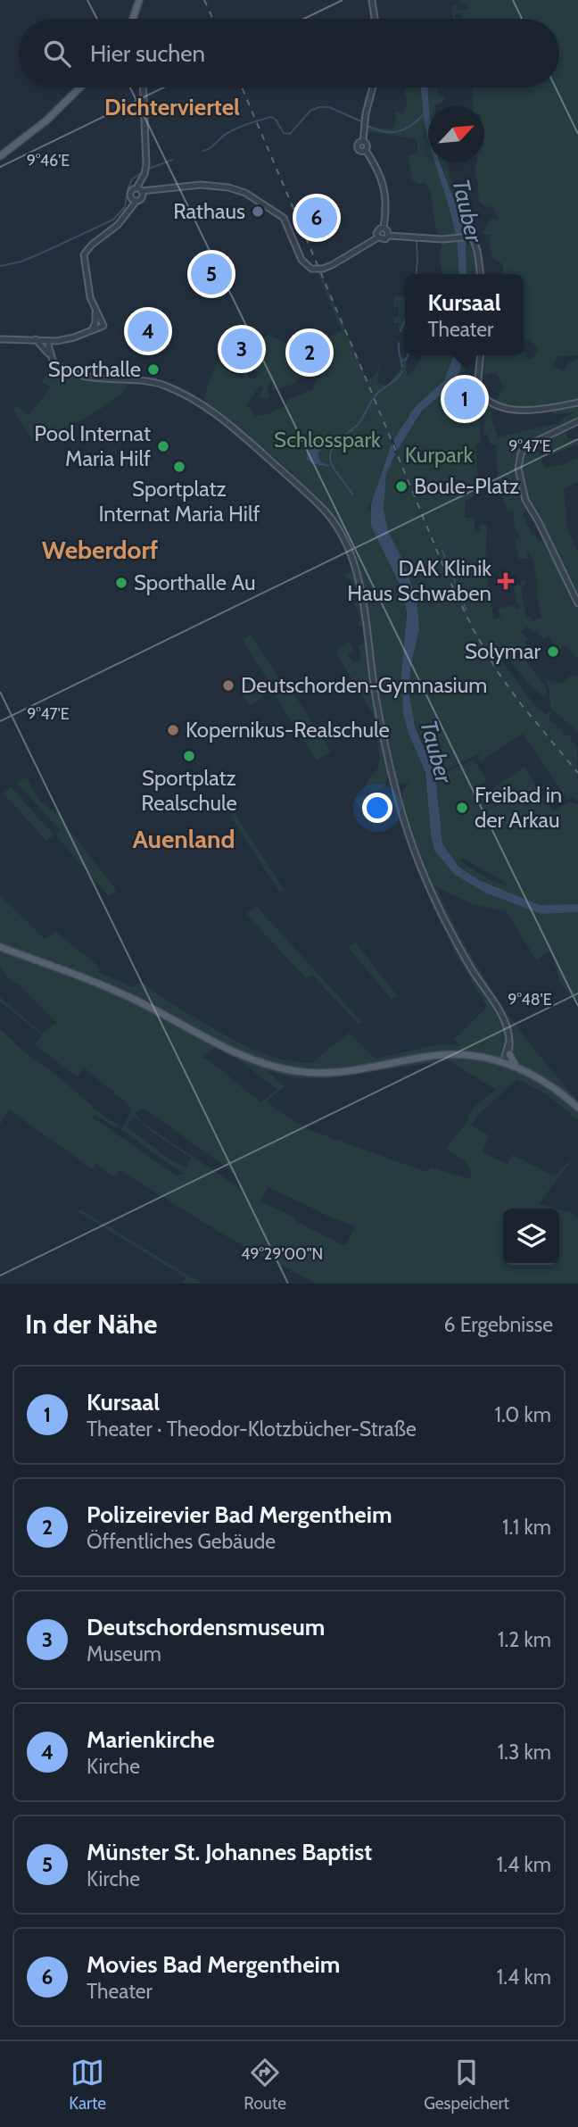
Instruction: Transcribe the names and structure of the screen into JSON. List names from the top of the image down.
{
  "districts": ["Dichterviertel", "Weberdorf", "Auenland"],
  "water": ["Tauber"],
  "parks": ["Schlosspark", "Kurpark"],
  "places": {
    "other": [
      "Rathaus",
      "Sporthalle",
      "Pool Internat Maria Hilf",
      "Sportplatz Internat Maria Hilf",
      "Boule-Platz",
      "Sporthalle Au",
      "Solymar",
      "Deutschorden-Gymnasium",
      "Kopernikus-Realschule",
      "Sportplatz Realschule",
      "Freibad in der Arkau"
    ],
    "health": ["DAK Klinik Haus Schwaben"]
  },
  "north": "top right",
  "page": {
    "search": "Hier suchen",
    "pins": [
      "6",
      "5",
      "4",
      "3",
      "2",
      "1"
    ],
    "popup": ["Kursaal", "Theater"],
    "heading": ["In der Nähe", "6 Ergebnisse"],
    "list": [
      {
        "mark": "1",
        "name": "Kursaal",
        "note": "Theater · Theodor-Klotzbücher-Straße",
        "value": "1.0 km"
      },
      {
        "mark": "2",
        "name": "Polizeirevier Bad Mergentheim",
        "note": "Öffentliches Gebäude",
        "value": "1.1 km"
      },
      {
        "mark": "3",
        "name": "Deutschordensmuseum",
        "note": "Museum",
        "value": "1.2 km"
      },
      {
        "mark": "4",
        "name": "Marienkirche",
        "note": "Kirche",
        "value": "1.3 km"
      },
      {
        "mark": "5",
        "name": "Münster St. Johannes Baptist",
        "note": "Kirche",
        "value": "1.4 km"
      },
      {
        "mark": "6",
        "name": "Movies Bad Mergentheim",
        "note": "Theater",
        "value": "1.4 km"
      }
    ],
    "nav": ["Karte", "Route", "Gespeichert"]
  },
  "coordinates": [
    "9°46'E",
    "9°47'E",
    "9°48'E",
    "49°29'00\"N"
  ]
}
